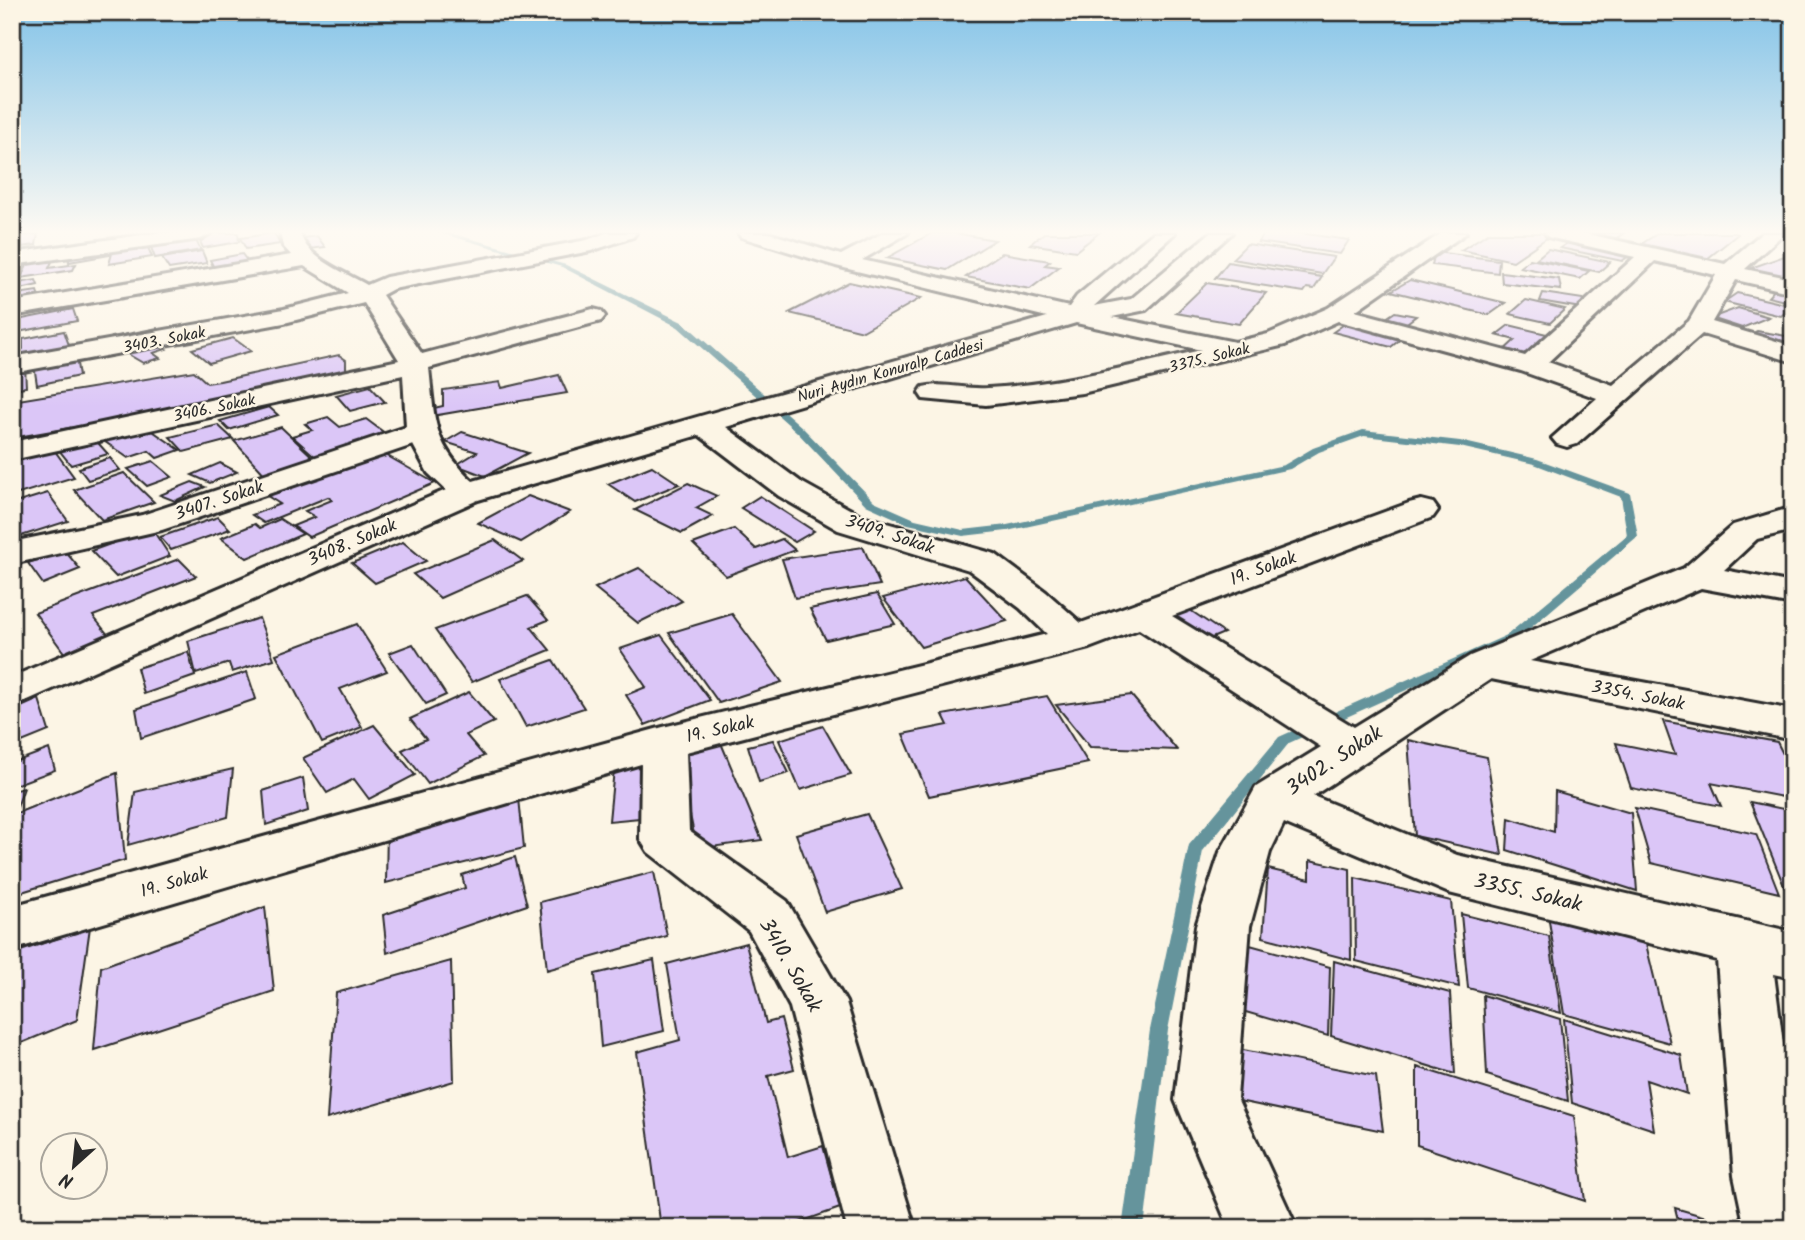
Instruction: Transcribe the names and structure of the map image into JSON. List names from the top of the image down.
{
  "streets": {
    "street": [
      "3403. Sokak",
      "3375. Sokak",
      "Nuri Aydın Konuralp Caddesi",
      "3406. Sokak",
      "3407. Sokak",
      "3409. Sokak",
      "3408. Sokak",
      "19. Sokak",
      "3354. Sokak",
      "3402. Sokak",
      "3355. Sokak",
      "3410. Sokak"
    ]
  },
  "crossings": [
    ["Nuri Aydın Konuralp Caddesi", "3409. Sokak"],
    ["Nuri Aydın Konuralp Caddesi", "3408. Sokak"],
    ["3409. Sokak", "3408. Sokak"],
    ["3409. Sokak", "19. Sokak"],
    ["19. Sokak", "3410. Sokak"],
    ["3354. Sokak", "3402. Sokak"],
    ["3402. Sokak", "3355. Sokak"]
  ],
  "north": "bottom left"
}
